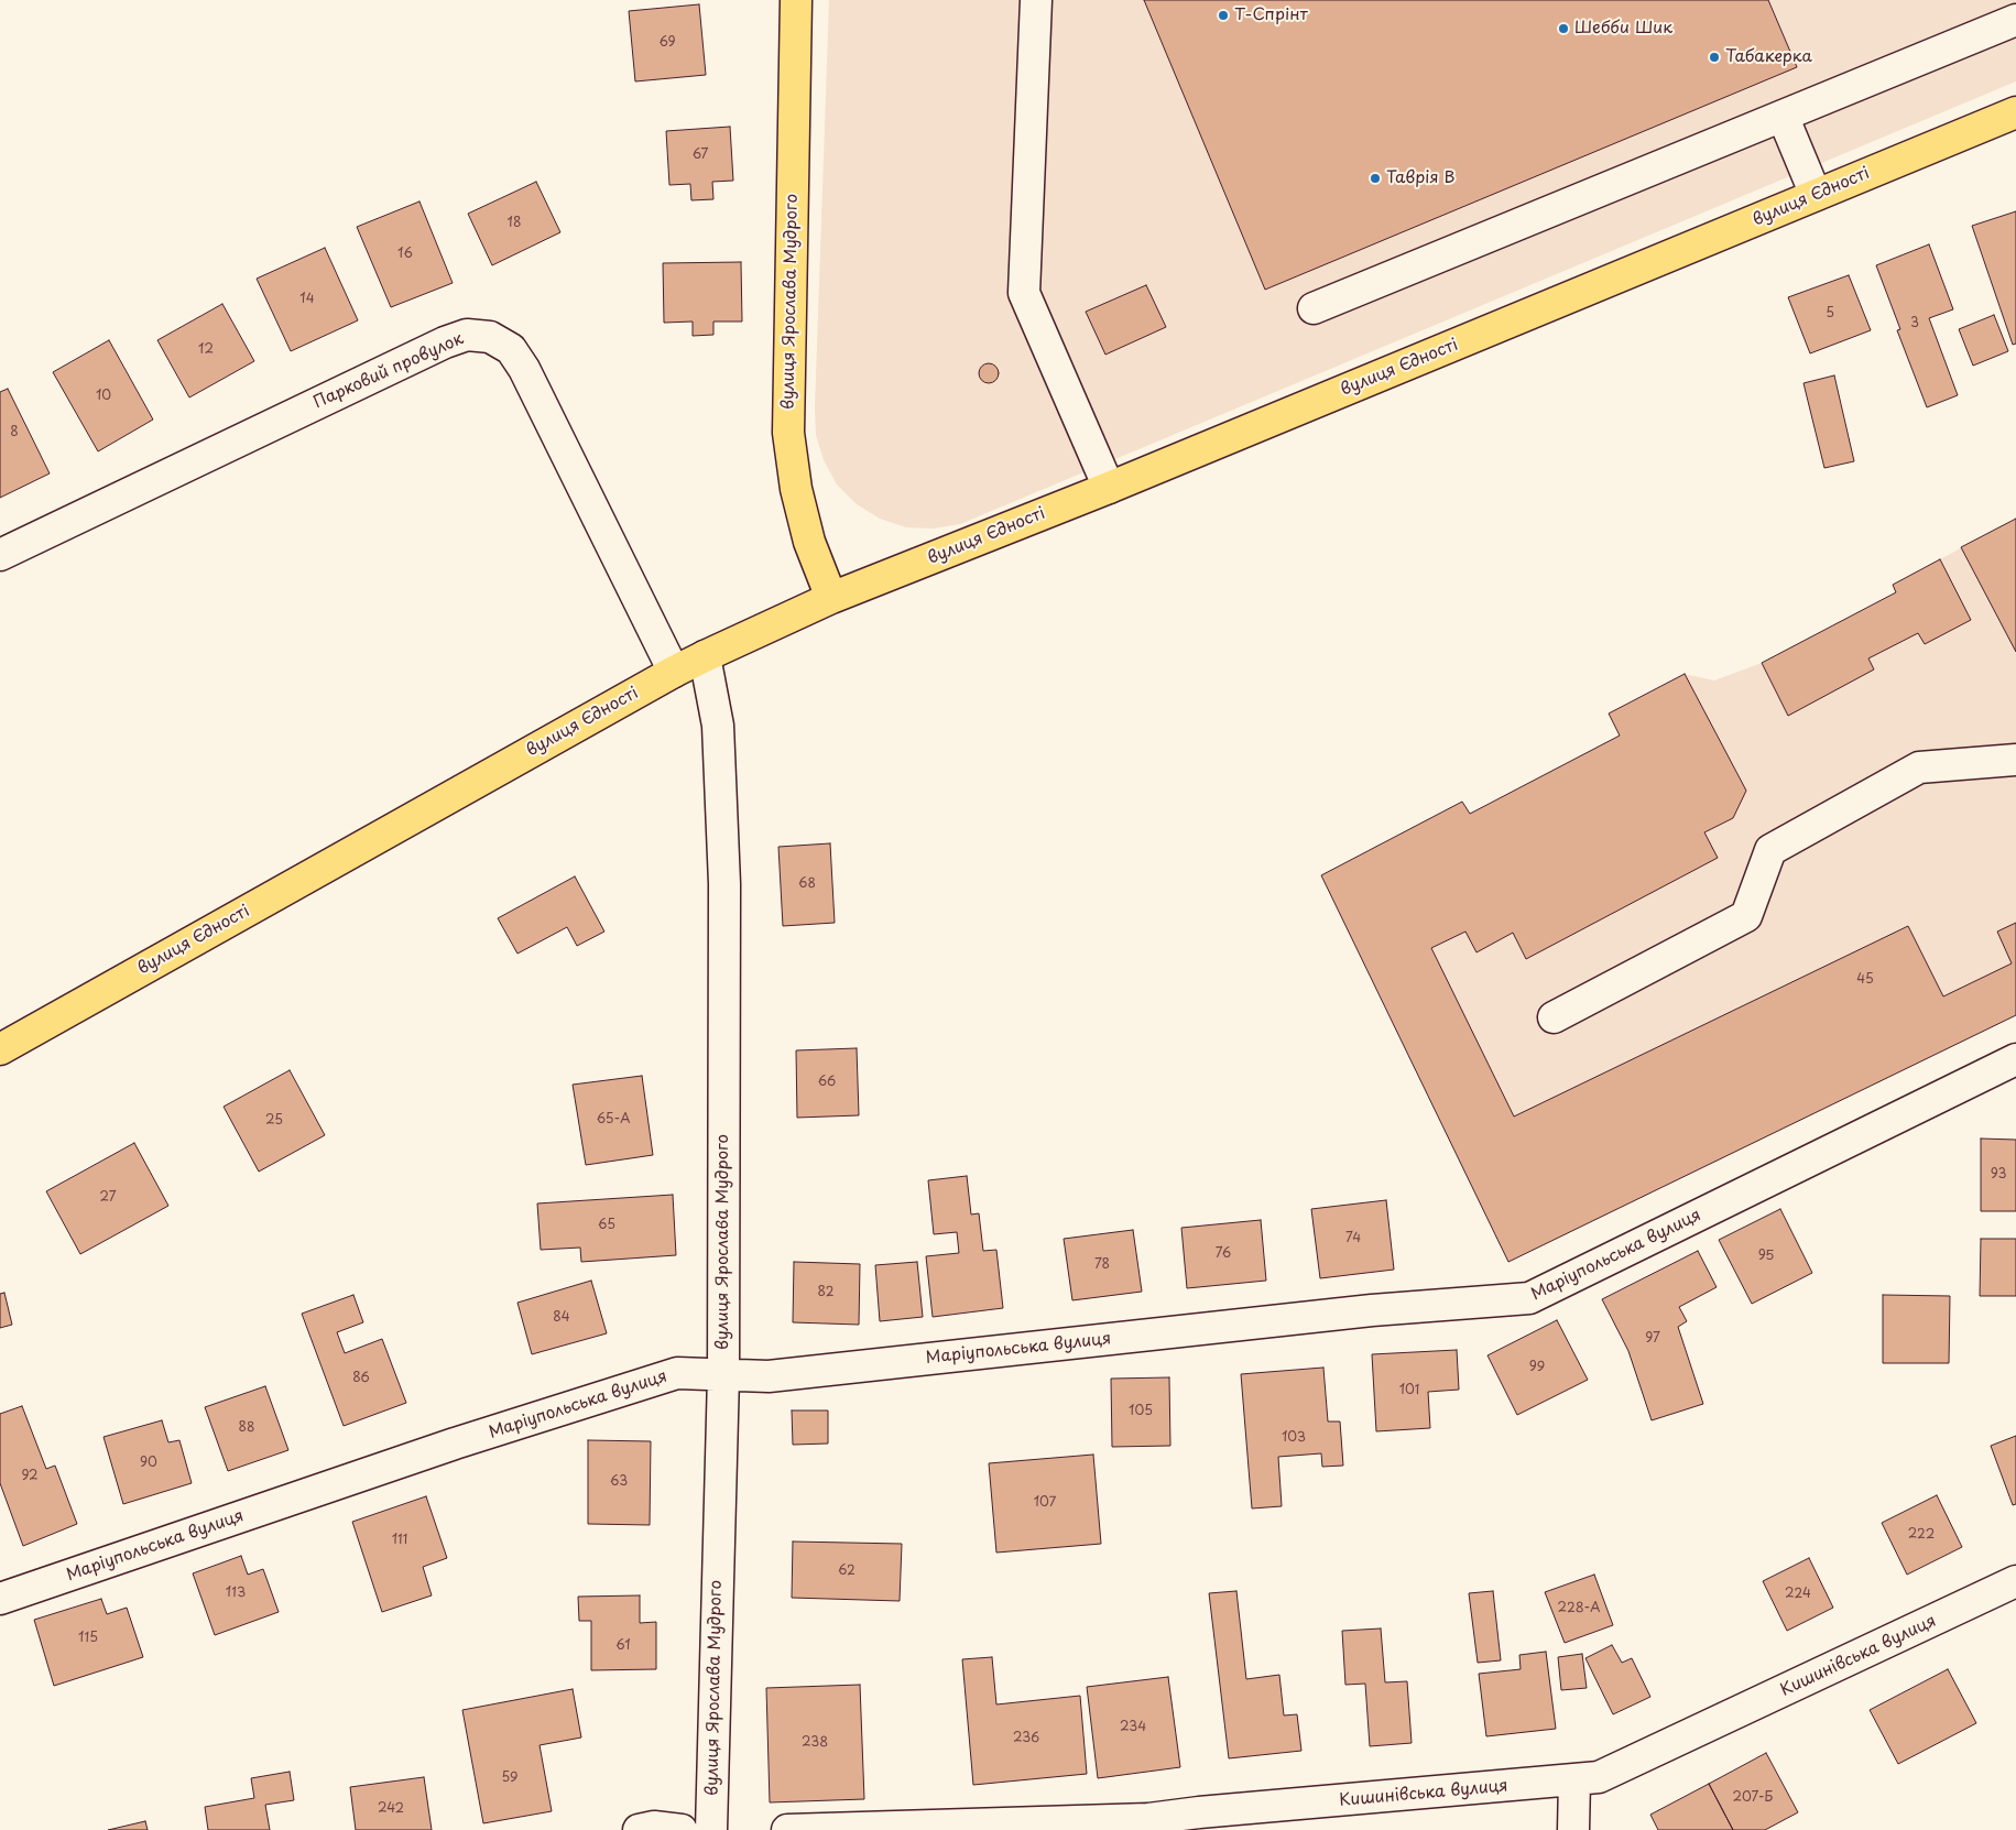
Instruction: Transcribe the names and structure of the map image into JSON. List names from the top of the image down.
{
  "streets": {
    "main road": ["вулиця Єдності", "вулиця Ярослава Мудрого"],
    "street": ["Парковий провулок", "Маріупольська вулиця", "Кишинівська вулиця"]
  },
  "crossings": [
    ["вулиця Єдності", "вулиця Ярослава Мудрого"],
    ["вулиця Єдності", "Парковий провулок"],
    ["вулиця Ярослава Мудрого", "Маріупольська вулиця"]
  ],
  "places": [
    "Т-Спрінт",
    "Шебби Шик",
    "Табакерка",
    "Таврія В"
  ],
  "house_numbers": [
    "69",
    "67",
    "18",
    "16",
    "14",
    "5",
    "3",
    "12",
    "10",
    "8",
    "68",
    "45",
    "66",
    "65-А",
    "25",
    "93",
    "27",
    "65",
    "74",
    "76",
    "95",
    "78",
    "82",
    "84",
    "97",
    "99",
    "86",
    "101",
    "105",
    "88",
    "103",
    "90",
    "92",
    "63",
    "107",
    "222",
    "111",
    "62",
    "113",
    "224",
    "228-А",
    "115",
    "61",
    "234",
    "236",
    "238",
    "59",
    "207-Б",
    "242"
  ]
}
